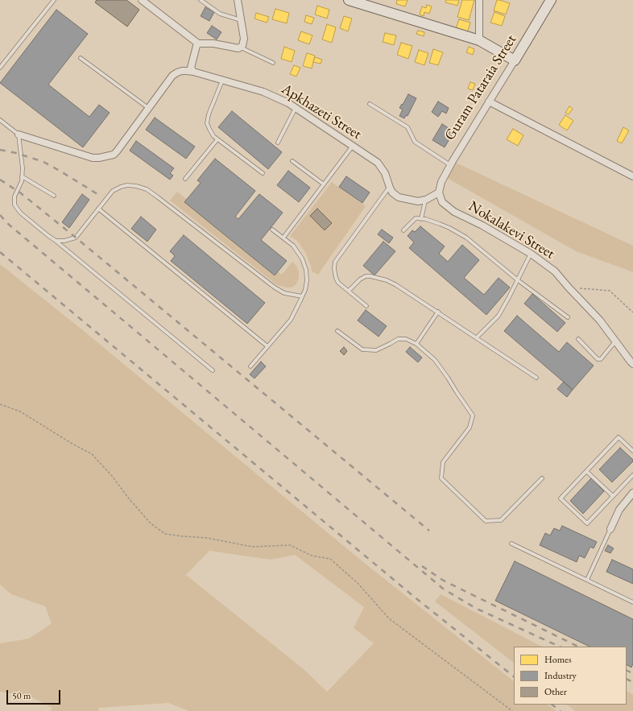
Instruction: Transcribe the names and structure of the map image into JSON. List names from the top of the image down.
{
  "streets": {
    "street": ["Guram Pataraia Street", "Apkhazeti Street", "Nokalakevi Street"]
  },
  "crossings": [
    ["Guram Pataraia Street", "Nokalakevi Street"]
  ],
  "legend": ["Homes", "Industry", "Other"],
  "scale_bar": "50 m"
}
